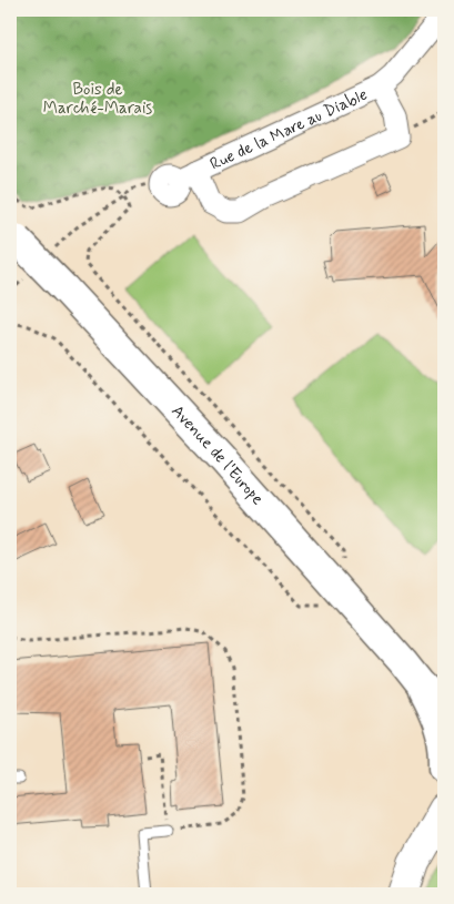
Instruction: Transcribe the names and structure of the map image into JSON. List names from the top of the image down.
{
  "streets": {
    "main road": ["Avenue de l'Europe"],
    "street": ["Rue de la Mare au Diable"]
  },
  "parks": ["Bois de Marché-Marais"]
}
